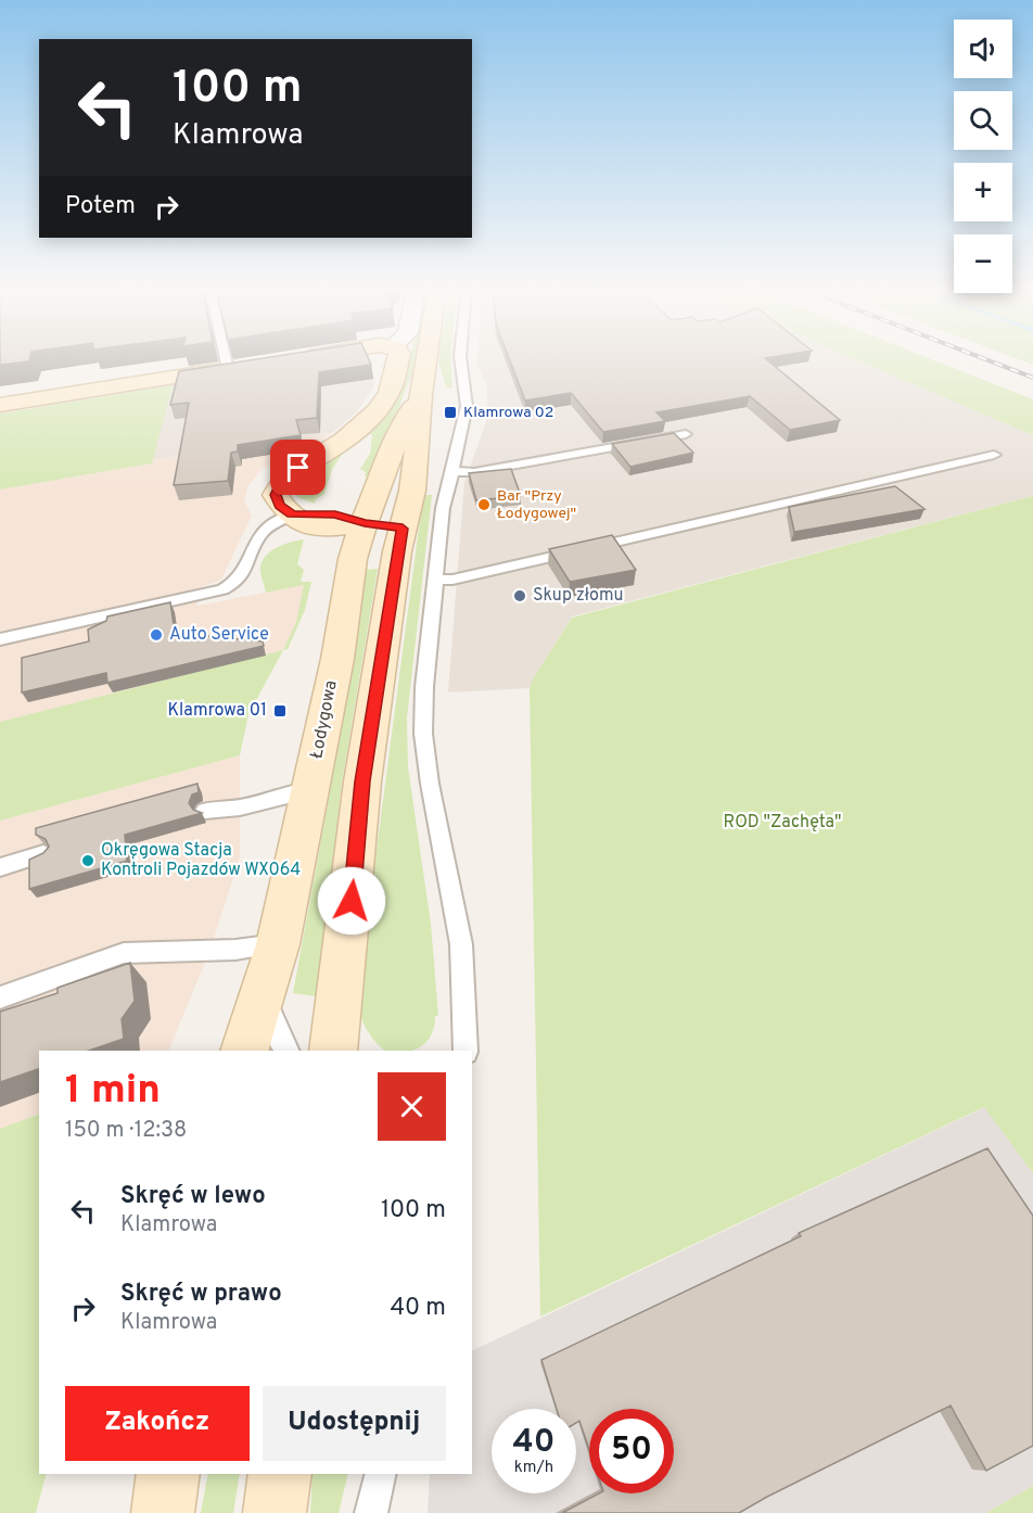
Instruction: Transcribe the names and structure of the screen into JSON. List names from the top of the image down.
{
  "streets": {
    "main road": ["Łodygowa"]
  },
  "parks": ["ROD \"Zachęta\""],
  "places": {
    "transit": ["Klamrowa 02", "Klamrowa 01"],
    "other": [
      "Bar \"Przy Łodygowej\"",
      "Skup złomu",
      "Auto Service",
      "Okręgowa Stacja Kontroli Pojazdów WX064"
    ]
  },
  "page": {
    "map_buttons": ["+", "−"],
    "turn": ["100 m", "Klamrowa"],
    "then": "Potem",
    "heading": ["1 min", "150 m · 12:38"],
    "list": [
      {
        "name": "Skręć w lewo",
        "note": "Klamrowa",
        "value": "100 m"
      },
      {
        "name": "Skręć w prawo",
        "note": "Klamrowa",
        "value": "40 m"
      }
    ],
    "buttons": ["Zakończ", "Udostępnij"],
    "speed": "40 km/h",
    "limit": "50"
  }
}
